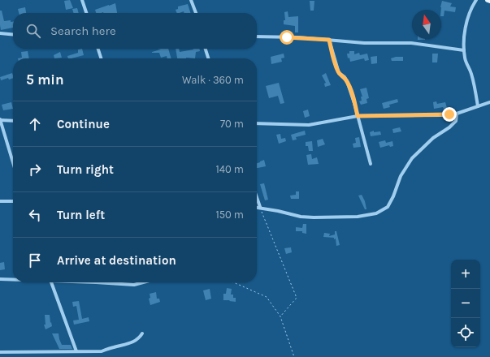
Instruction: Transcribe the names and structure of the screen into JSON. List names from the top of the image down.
{
  "north": "top",
  "page": {
    "search": "Search here",
    "heading": ["5 min", "Walk · 360 m"],
    "list": [
      ["Continue", "70 m"],
      ["Turn right", "140 m"],
      ["Turn left", "150 m"],
      "Arrive at destination"
    ],
    "map_buttons": ["+", "−"]
  }
}
